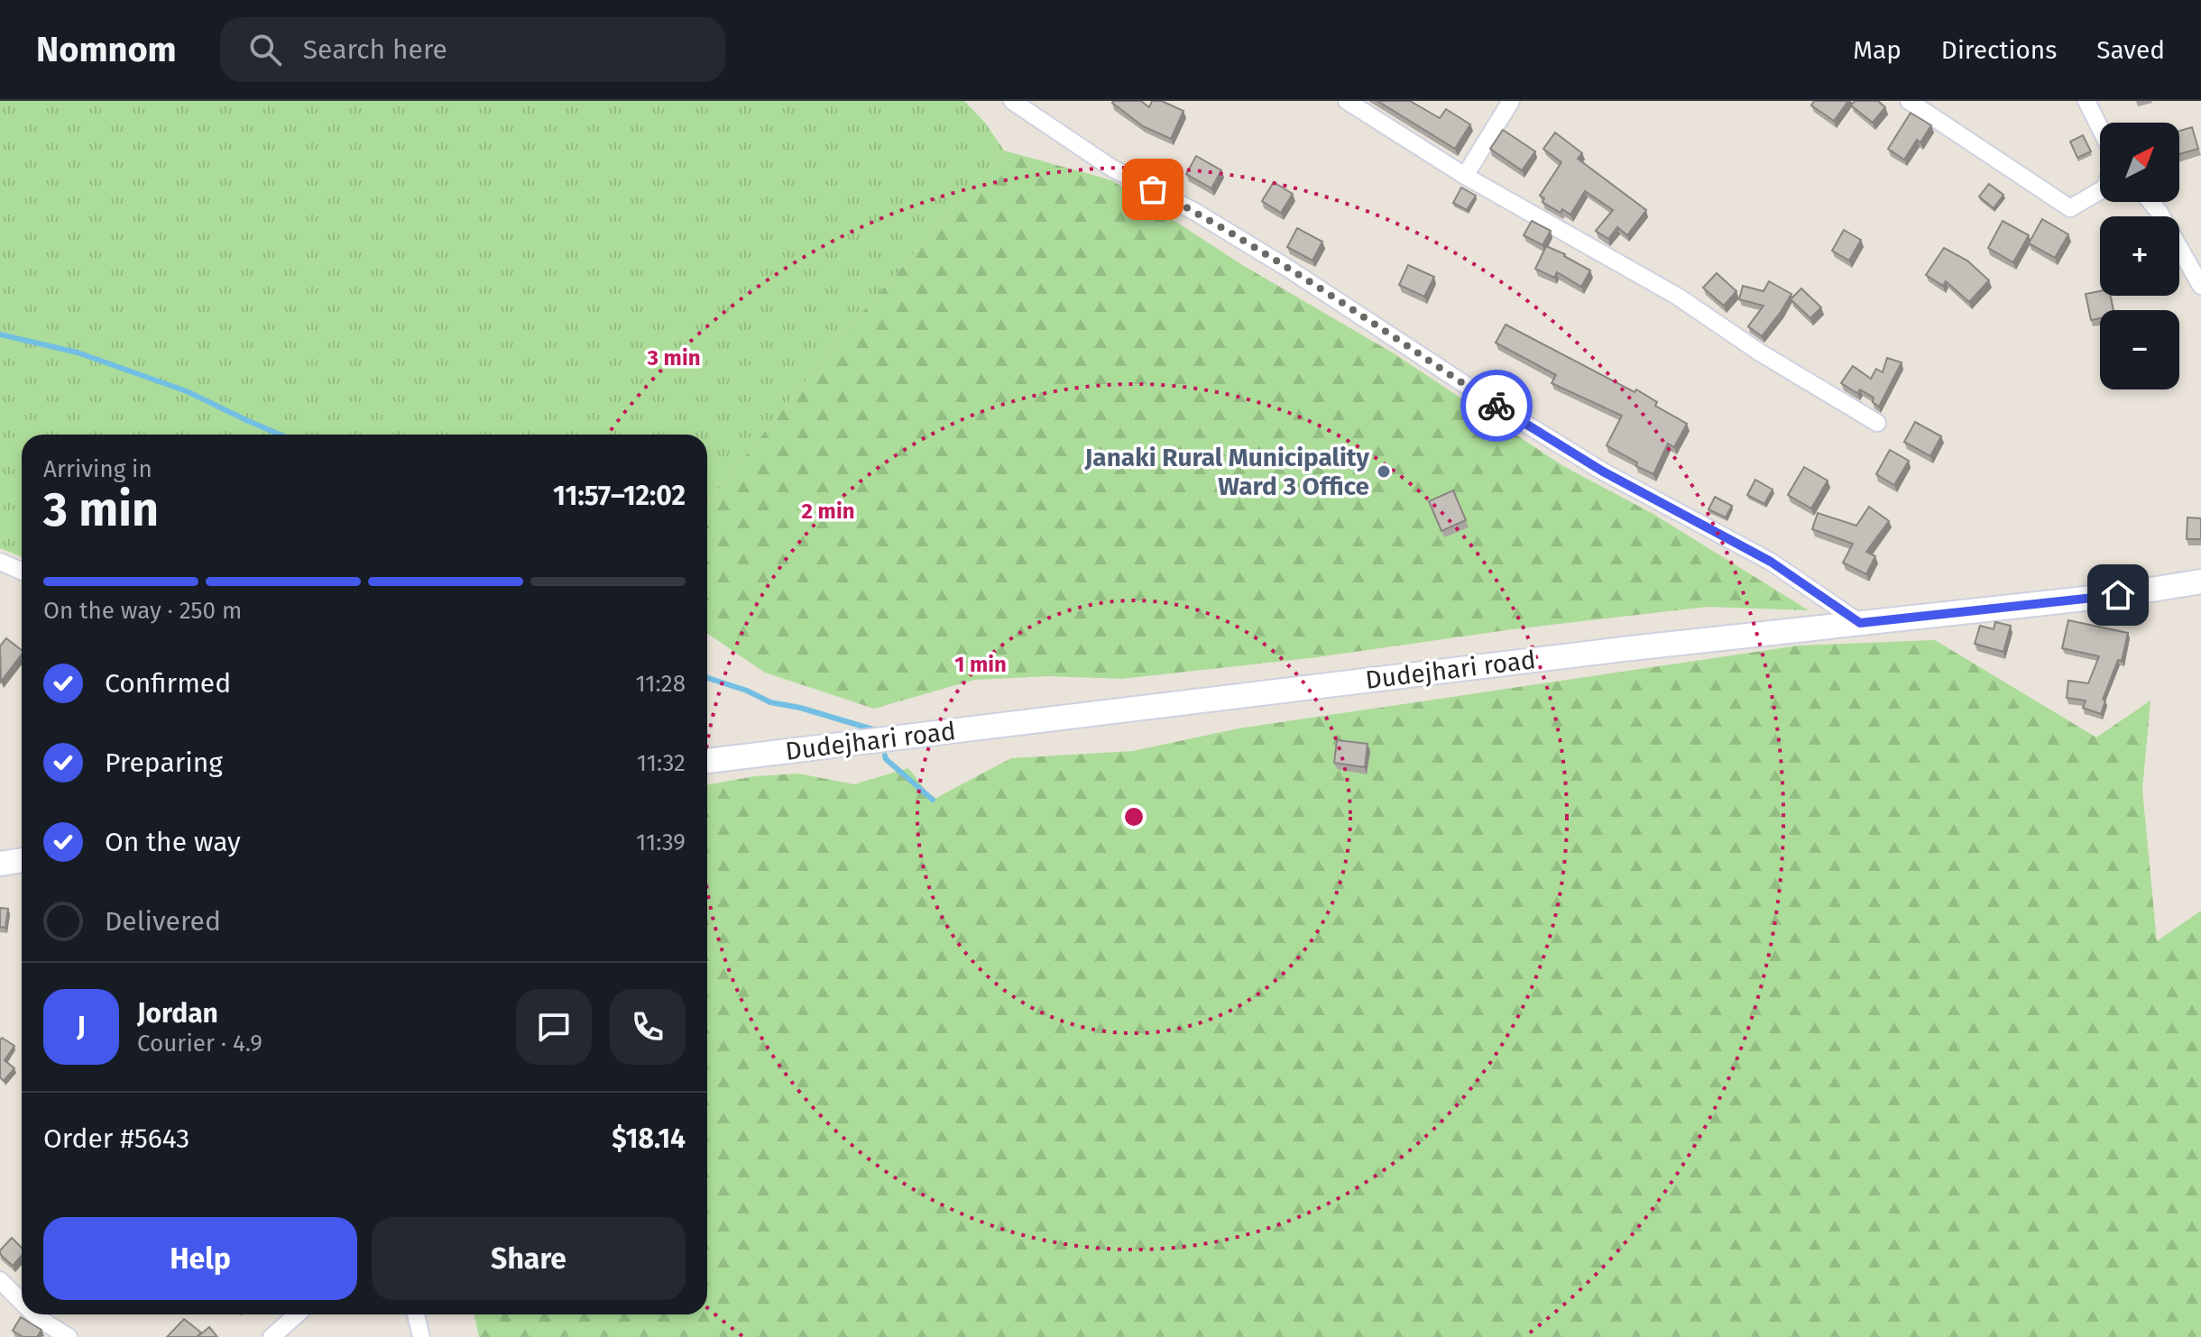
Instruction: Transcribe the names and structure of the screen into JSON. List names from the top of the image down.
{
  "streets": {
    "street": ["Dudejhari road"]
  },
  "places": ["Janaki Rural Municipality Ward 3 Office"],
  "north": "top right",
  "page": {
    "header": "Nomnom",
    "search": "Search here",
    "nav": ["Map", "Directions", "Saved"],
    "map_buttons": ["+", "−"],
    "heading": ["3 min", "Arriving in", "11:57–12:02"],
    "panel": [
      "Jordan",
      "Courier · 4.9",
      "Order #5643",
      "$18.14"
    ],
    "bar": "On the way · 250 m",
    "list": [
      ["Confirmed", "11:28"],
      ["Preparing", "11:32"],
      ["On the way", "11:39"],
      "Delivered"
    ],
    "round": "J",
    "buttons": ["Help", "Share"]
  },
  "rings": ["3 min", "2 min", "1 min"]
}
